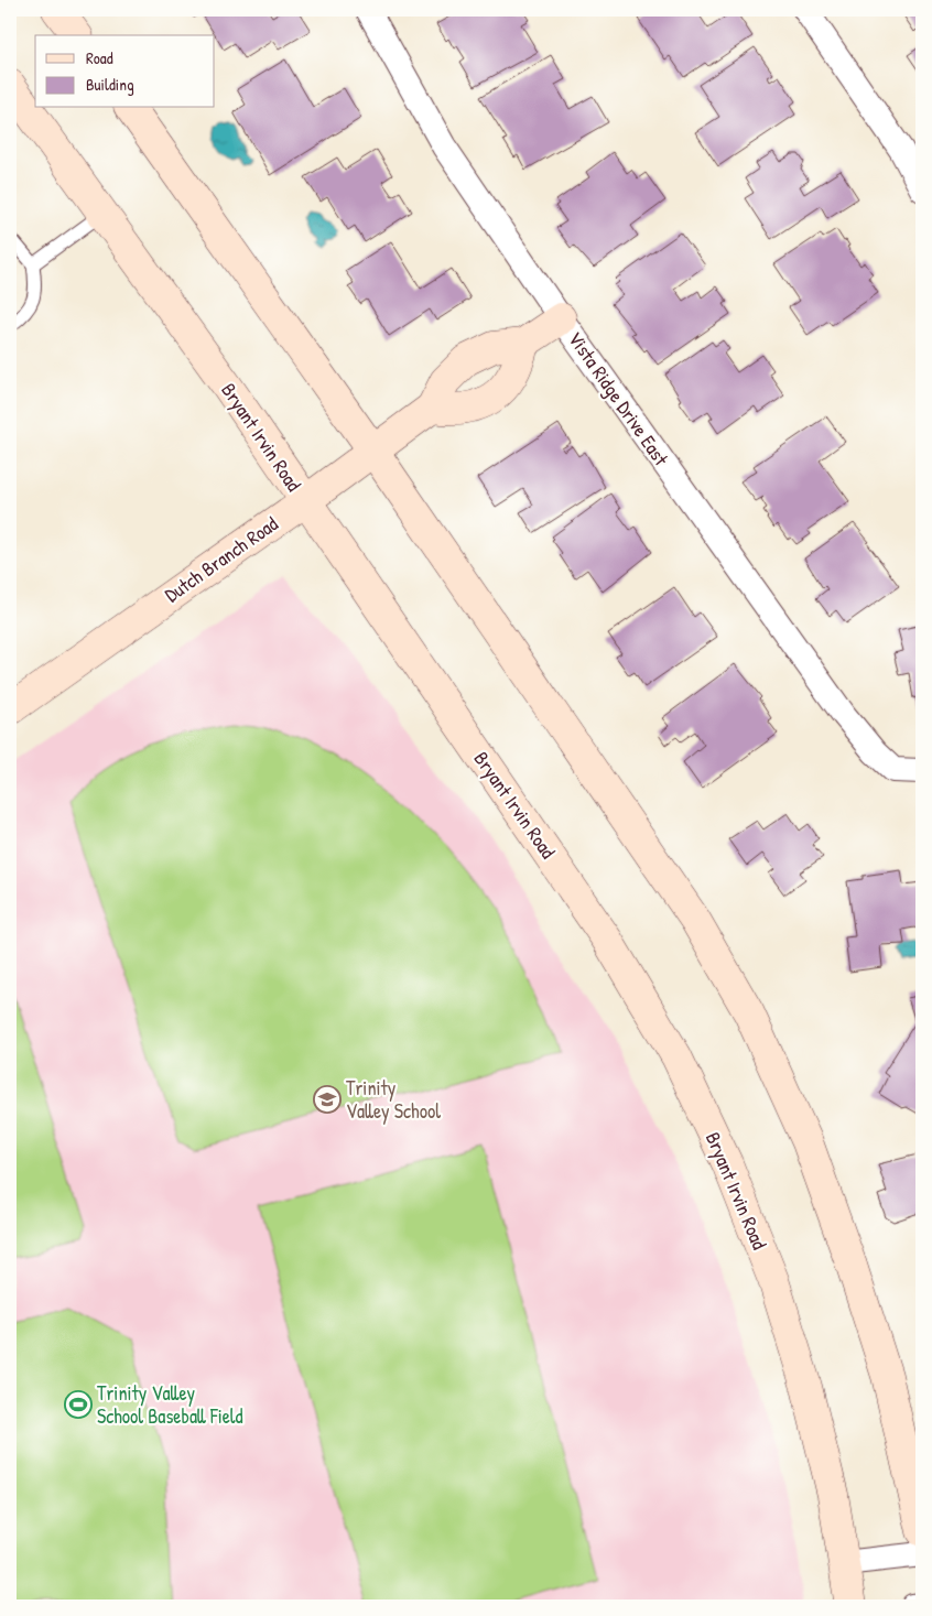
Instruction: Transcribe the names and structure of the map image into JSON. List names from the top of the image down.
{
  "streets": {
    "main road": ["Bryant Irvin Road", "Dutch Branch Road"],
    "street": ["Vista Ridge Drive East"]
  },
  "crossings": [
    ["Vista Ridge Drive East", "Dutch Branch Road"],
    ["Bryant Irvin Road", "Dutch Branch Road"]
  ],
  "places": {
    "school or university": ["Trinity Valley School"],
    "sports": ["Trinity Valley School Baseball Field"]
  },
  "legend": ["Road", "Building"]
}
